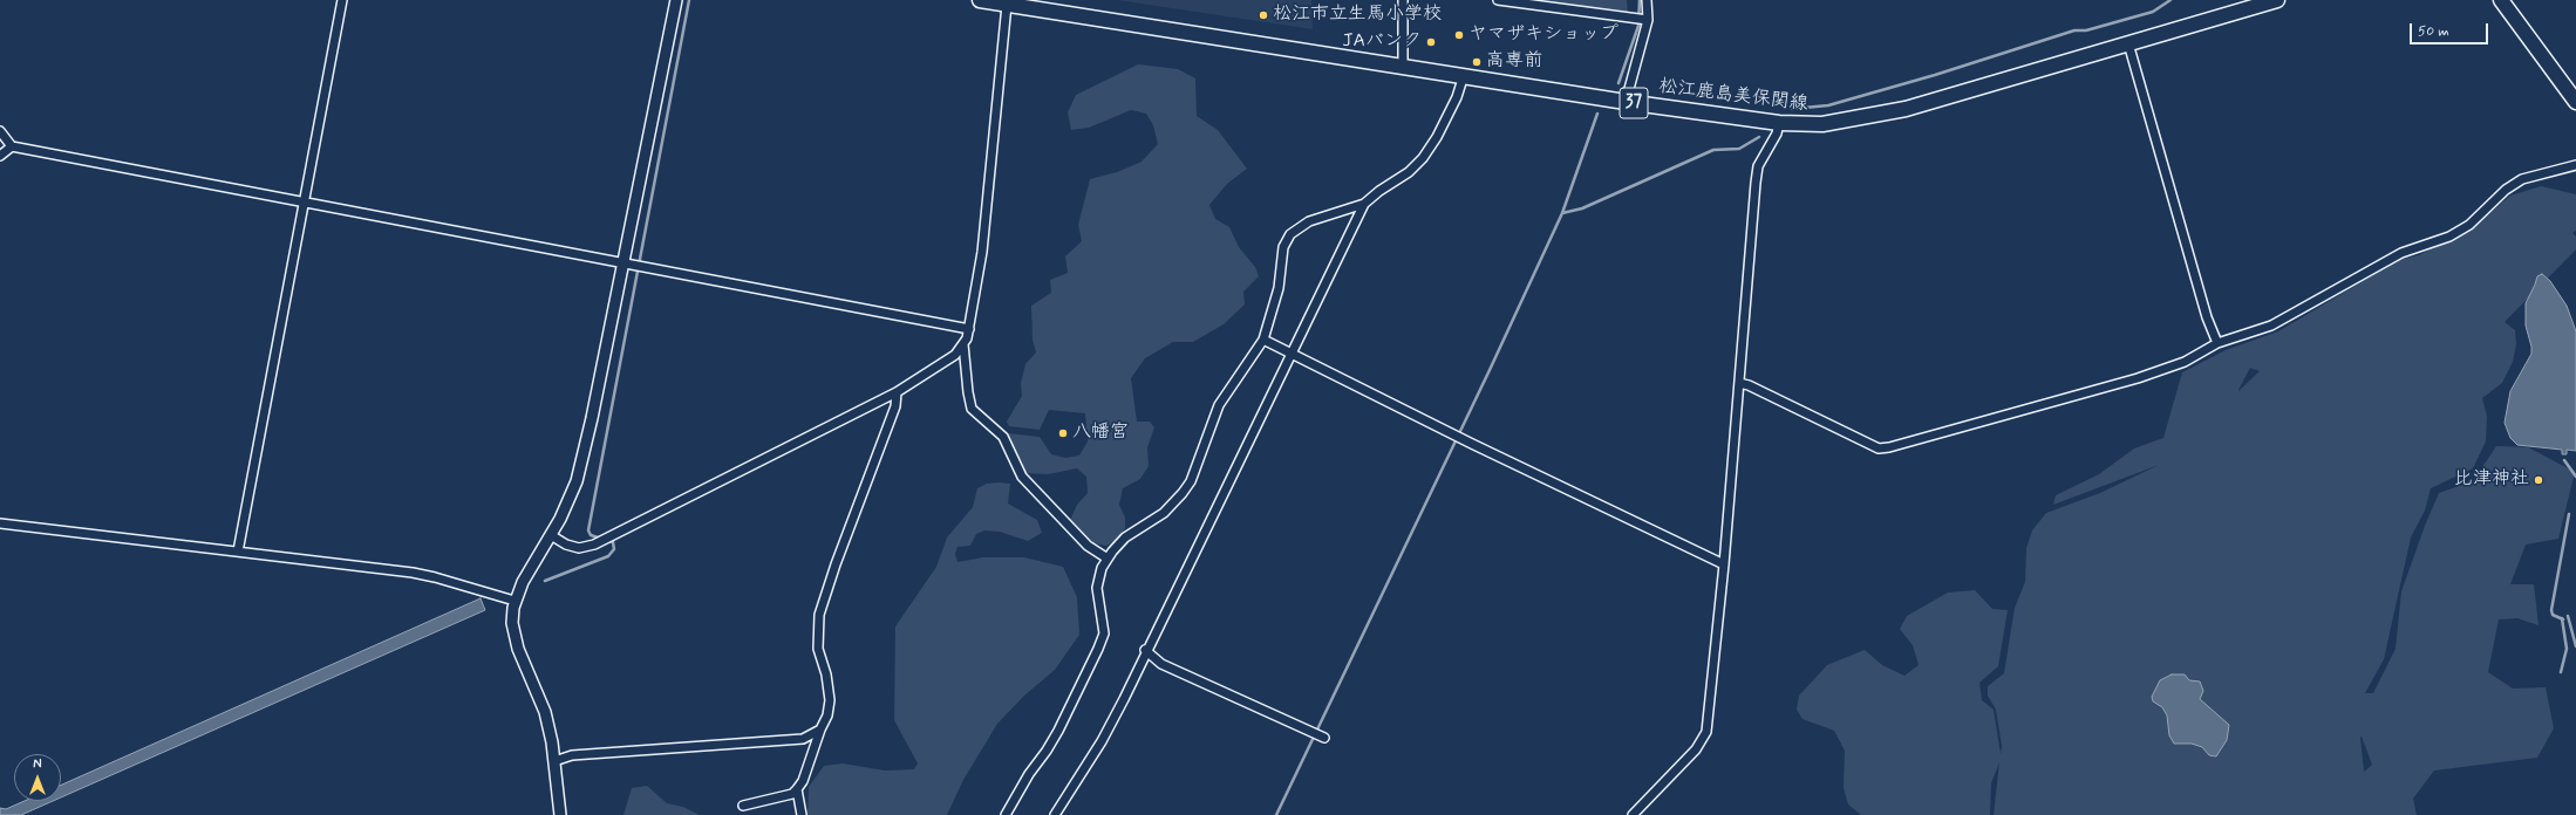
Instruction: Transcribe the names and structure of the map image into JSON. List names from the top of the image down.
{
  "streets": {
    "main road": ["松江鹿島美保関線", "37"]
  },
  "places": [
    "松江市立生馬小学校",
    "ヤマザキショップ",
    "JAバンク",
    "高専前",
    "八幡宮",
    "比津神社"
  ],
  "scale_bar": "50 m",
  "north": "top"
}
